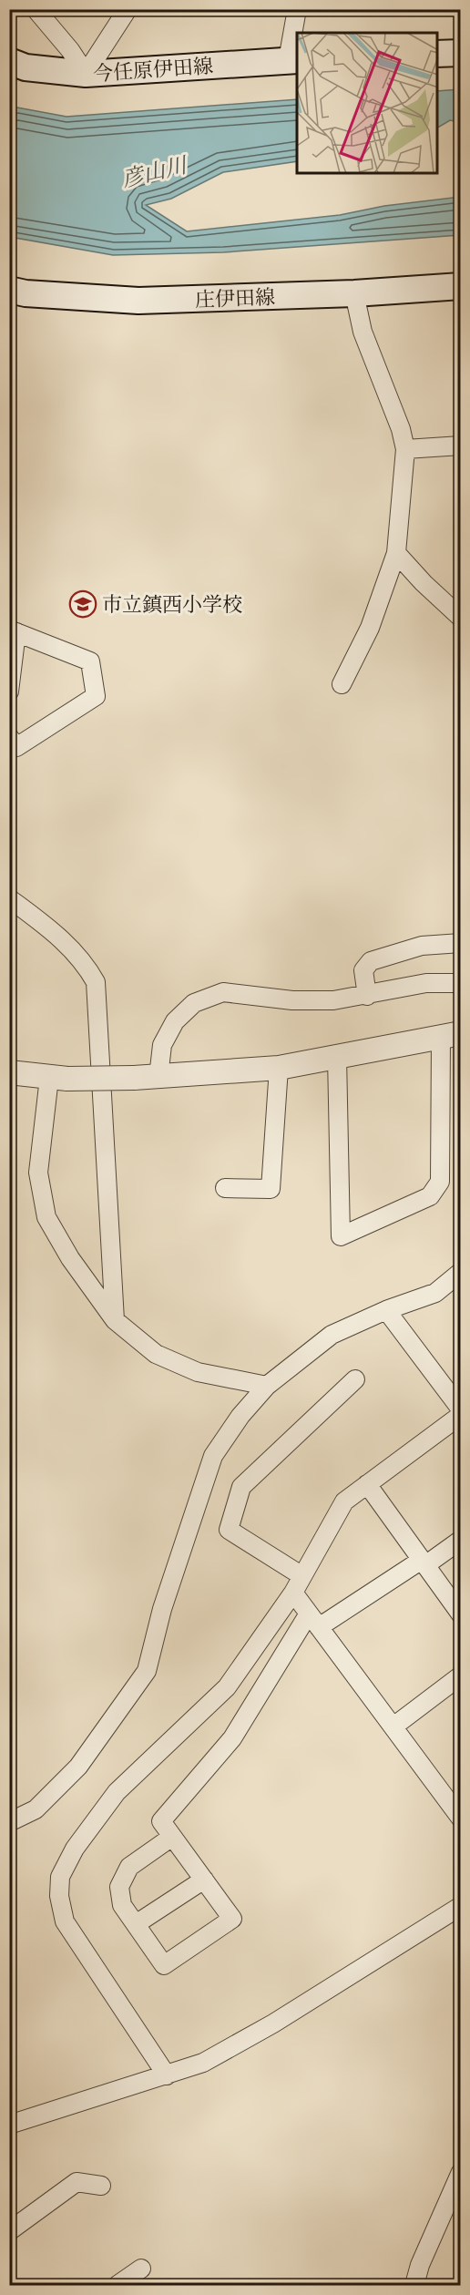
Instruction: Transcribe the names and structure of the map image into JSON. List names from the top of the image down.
{
  "streets": {
    "main road": ["今任原伊田線", "庄伊田線"]
  },
  "water": ["彦山川"],
  "places": {
    "school or university": ["市立鎮西小学校"]
  }
}
